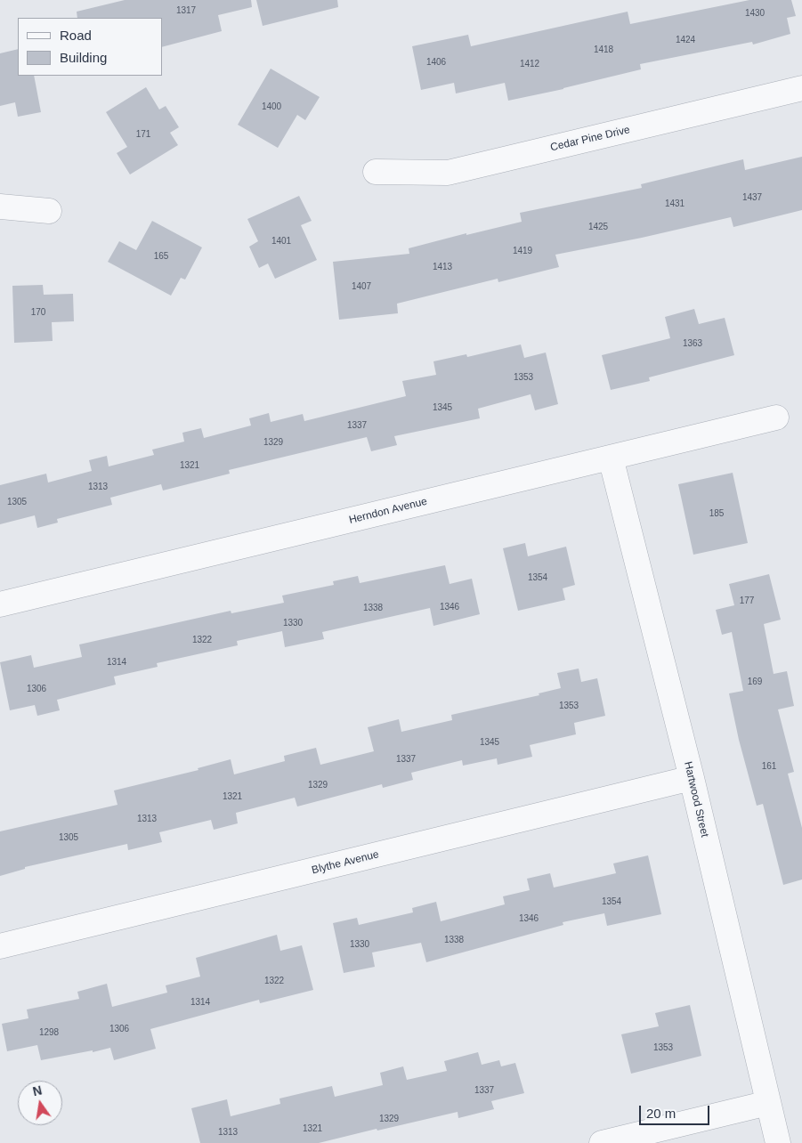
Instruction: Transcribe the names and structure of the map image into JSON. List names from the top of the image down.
{
  "streets": {
    "street": [
      "Cedar Pine Drive",
      "Herndon Avenue",
      "Hartwood Street",
      "Blythe Avenue"
    ]
  },
  "crossings": [
    ["Herndon Avenue", "Hartwood Street"],
    ["Hartwood Street", "Blythe Avenue"]
  ],
  "house_numbers": [
    "1317",
    "1430",
    "1424",
    "1418",
    "1406",
    "1412",
    "1400",
    "171",
    "1437",
    "1431",
    "1425",
    "1401",
    "1419",
    "165",
    "1413",
    "1407",
    "170",
    "1363",
    "1353",
    "1345",
    "1337",
    "1329",
    "1321",
    "1313",
    "1305",
    "185",
    "1354",
    "177",
    "1346",
    "1338",
    "1330",
    "1322",
    "1314",
    "169",
    "1306",
    "1353",
    "1345",
    "1337",
    "161",
    "1329",
    "1321",
    "1313",
    "1305",
    "1354",
    "1346",
    "1338",
    "1330",
    "1322",
    "1314",
    "1306",
    "1298",
    "1353",
    "1337",
    "1329",
    "1321",
    "1313"
  ],
  "legend": ["Road", "Building"],
  "scale_bar": "20 m",
  "north": "top"
}
